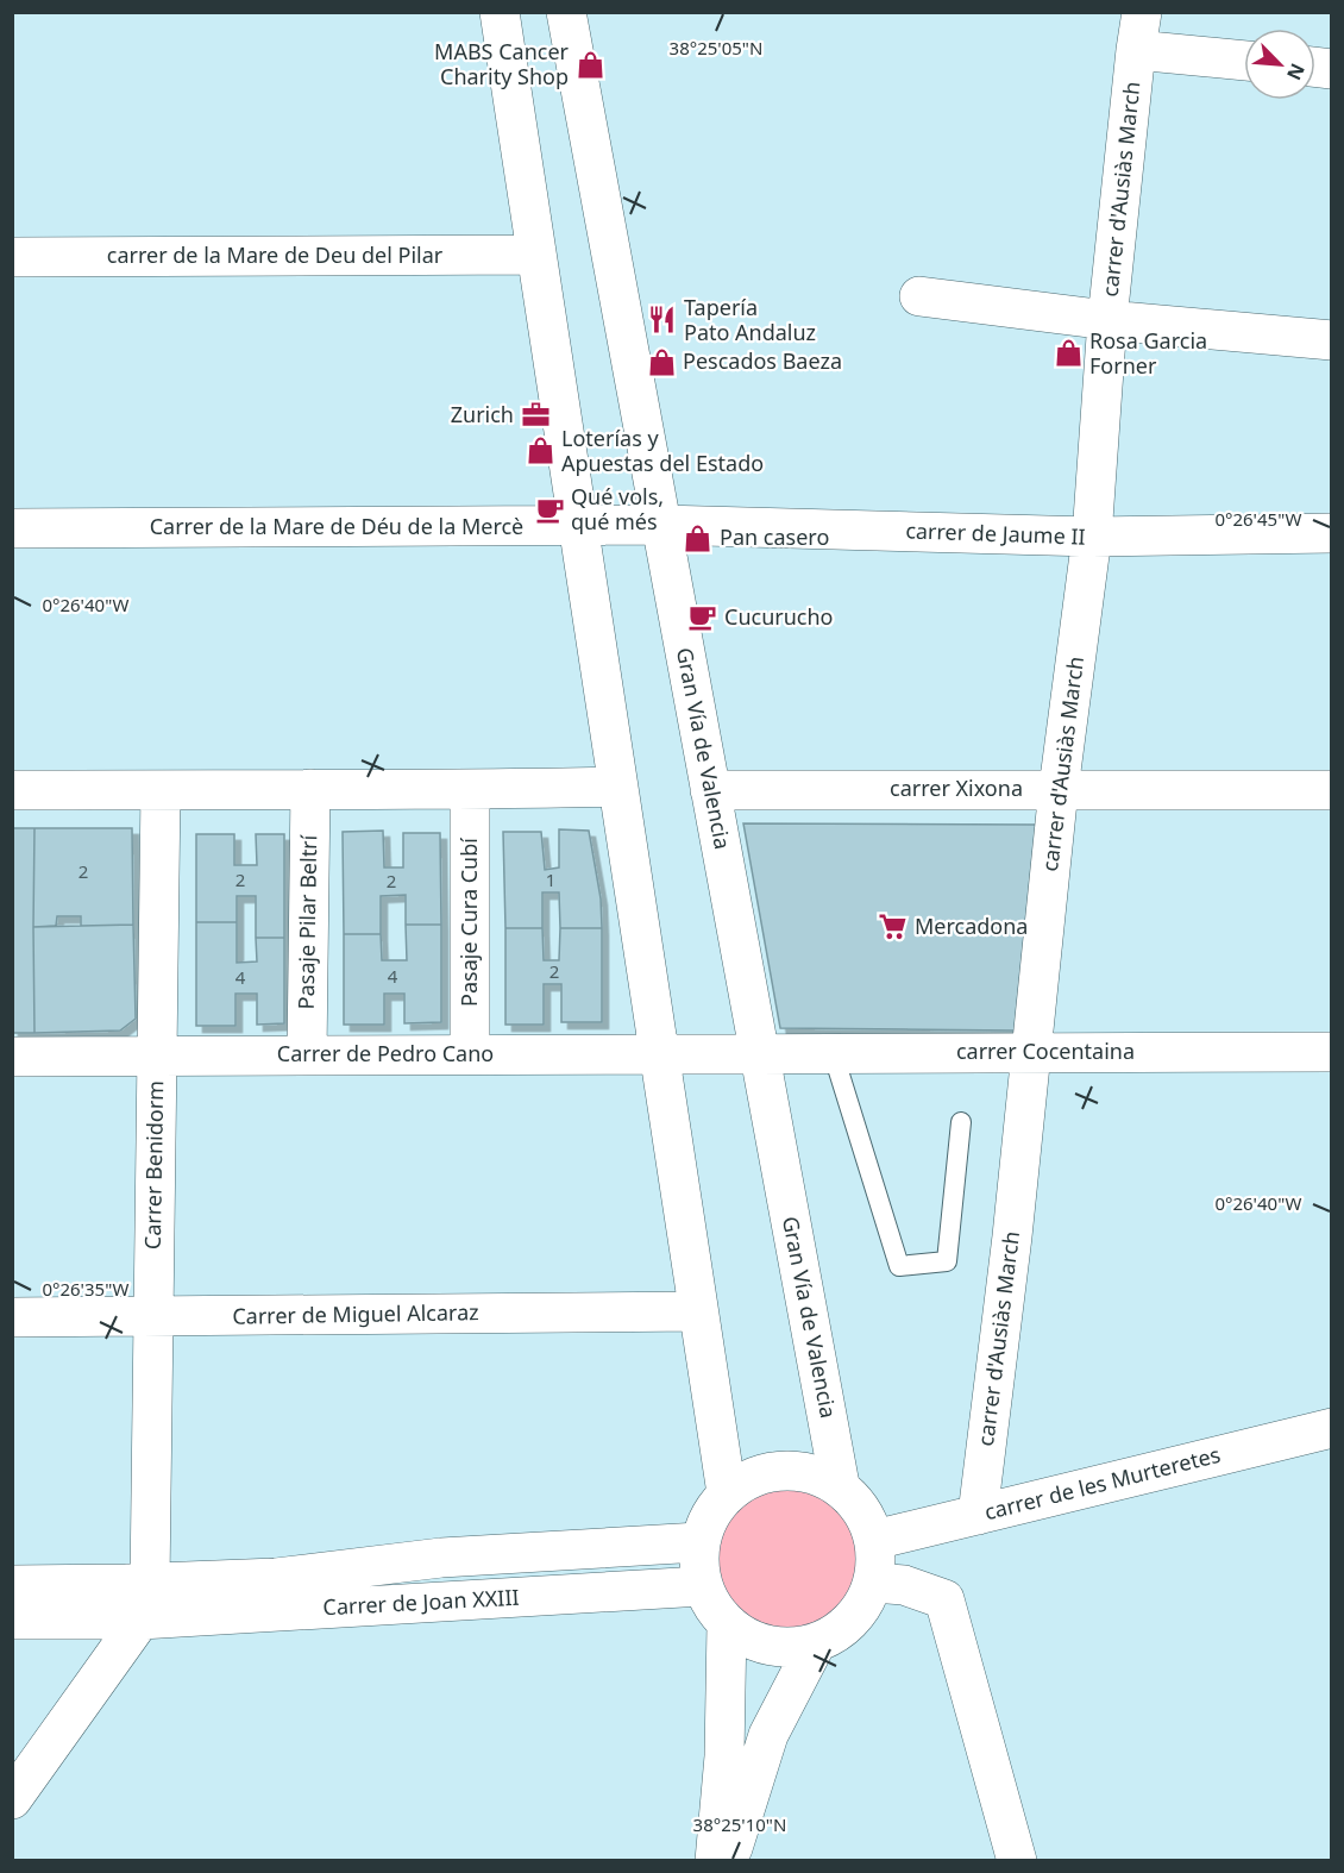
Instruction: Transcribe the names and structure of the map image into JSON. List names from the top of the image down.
{
  "streets": {
    "street": [
      "carrer d'Ausiàs March",
      "carrer de la Mare de Deu del Pilar",
      "Carrer de la Mare de Déu de la Mercè",
      "carrer de Jaume II",
      "Gran Vía de Valencia",
      "carrer Xixona",
      "Pasaje Pilar Beltrí",
      "Pasaje Cura Cubí",
      "carrer Cocentaina",
      "Carrer de Pedro Cano",
      "Carrer Benidorm",
      "Carrer de Miguel Alcaraz",
      "carrer de les Murteretes",
      "Carrer de Joan XXIII"
    ]
  },
  "crossings": [
    ["carrer d'Ausiàs March", "carrer de Jaume II"],
    ["carrer d'Ausiàs March", "carrer Xixona"],
    ["carrer d'Ausiàs March", "carrer Cocentaina"],
    ["carrer d'Ausiàs March", "carrer de les Murteretes"],
    ["Carrer de la Mare de Déu de la Mercè", "carrer de Jaume II"],
    ["Carrer de la Mare de Déu de la Mercè", "Gran Vía de Valencia"],
    ["carrer de Jaume II", "Gran Vía de Valencia"],
    ["Gran Vía de Valencia", "carrer Xixona"],
    ["Gran Vía de Valencia", "carrer Cocentaina"],
    ["Gran Vía de Valencia", "Carrer de Pedro Cano"],
    ["Gran Vía de Valencia", "carrer de les Murteretes"],
    ["Gran Vía de Valencia", "Carrer de Joan XXIII"],
    ["Pasaje Pilar Beltrí", "Carrer de Pedro Cano"],
    ["Pasaje Cura Cubí", "Carrer de Pedro Cano"],
    ["carrer Cocentaina", "Carrer de Pedro Cano"],
    ["Carrer de Pedro Cano", "Carrer Benidorm"],
    ["Carrer Benidorm", "Carrer de Miguel Alcaraz"],
    ["Carrer Benidorm", "Carrer de Joan XXIII"],
    ["carrer de les Murteretes", "Carrer de Joan XXIII"]
  ],
  "places": {
    "shop": [
      "MABS Cancer Charity Shop",
      "Rosa Garcia Forner",
      "Pescados Baeza",
      "Loterías y Apuestas del Estado",
      "Pan casero"
    ],
    "restaurant": ["Tapería Pato Andaluz"],
    "office": ["Zurich"],
    "cafe": ["Qué vols, qué més", "Cucurucho"],
    "supermarket": ["Mercadona"]
  },
  "house_numbers": [
    "2",
    "2",
    "1",
    "2",
    "2",
    "4",
    "4"
  ],
  "north": "bottom right",
  "coordinates": [
    "38°25'05\"N",
    "0°26'45\"W",
    "0°26'40\"W",
    "0°26'35\"W",
    "38°25'10\"N"
  ]
}
